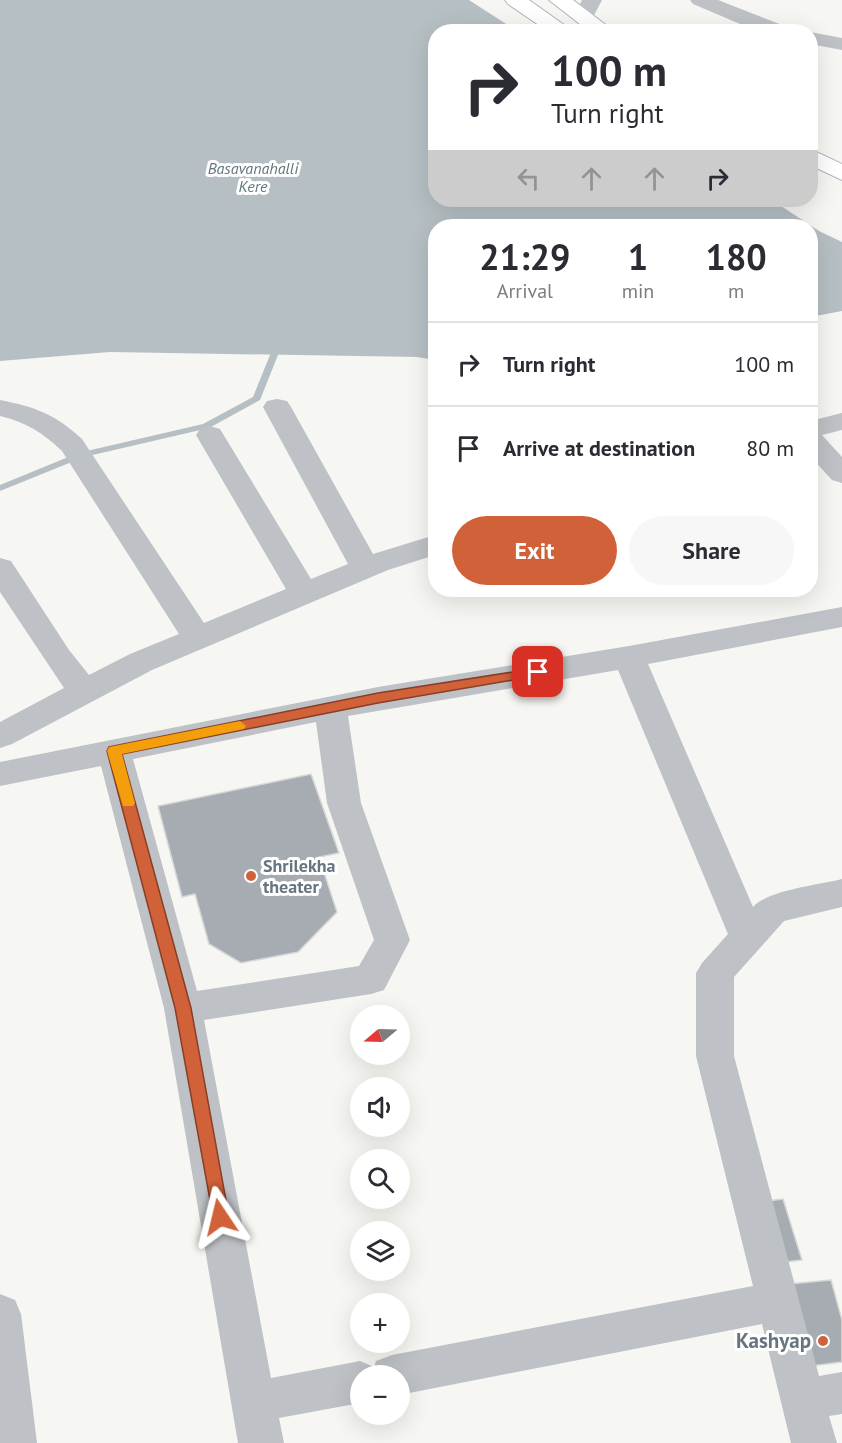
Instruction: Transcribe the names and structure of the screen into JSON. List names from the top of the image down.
{
  "water": ["Basavanahalli Kere"],
  "places": ["Shrilekha theater", "Kashyap"],
  "north": "left",
  "page": {
    "turn": ["100 m", "Turn right"],
    "eta": [
      "21:29",
      "Arrival",
      "1",
      "min",
      "180",
      "m"
    ],
    "list": [
      {
        "name": "Turn right",
        "value": "100 m"
      },
      {
        "name": "Arrive at destination",
        "value": "80 m"
      }
    ],
    "buttons": ["Exit", "Share"],
    "map_buttons": ["+", "−"]
  }
}
